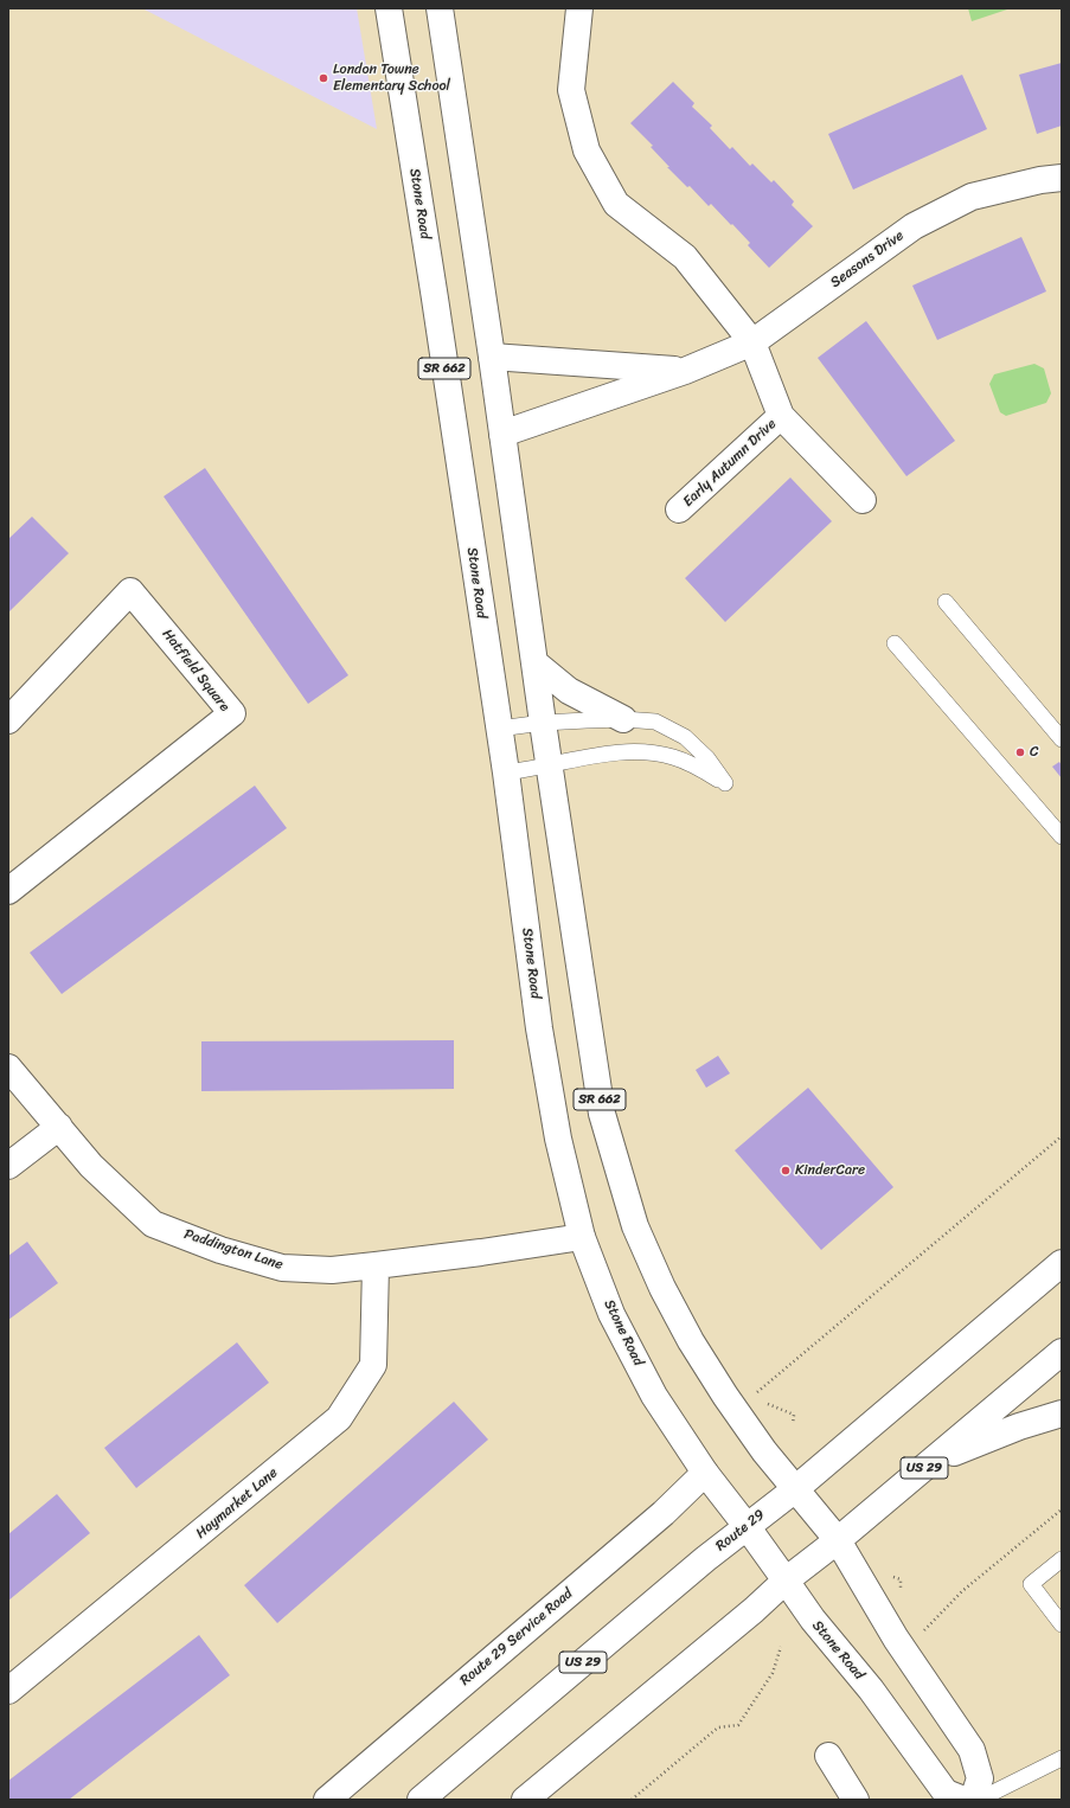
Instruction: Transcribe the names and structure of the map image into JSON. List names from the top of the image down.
{
  "streets": {
    "main road": [
      "Stone Road",
      "Seasons Drive",
      "SR 662",
      "Early Autumn Drive",
      "Hatfield Square",
      "Paddington Lane",
      "US 29",
      "Haymarket Lane",
      "Route 29",
      "Route 29 Service Road"
    ]
  },
  "crossings": [
    ["Stone Road", "Paddington Lane"],
    ["Stone Road", "US 29"],
    ["Stone Road", "Route 29"],
    ["Stone Road", "Route 29 Service Road"],
    ["Seasons Drive", "SR 662"],
    ["Seasons Drive", "Early Autumn Drive"],
    ["SR 662", "US 29"],
    ["SR 662", "Route 29"],
    ["Paddington Lane", "Haymarket Lane"]
  ],
  "places": ["London Towne Elementary School", "C", "KinderCare"]
}
